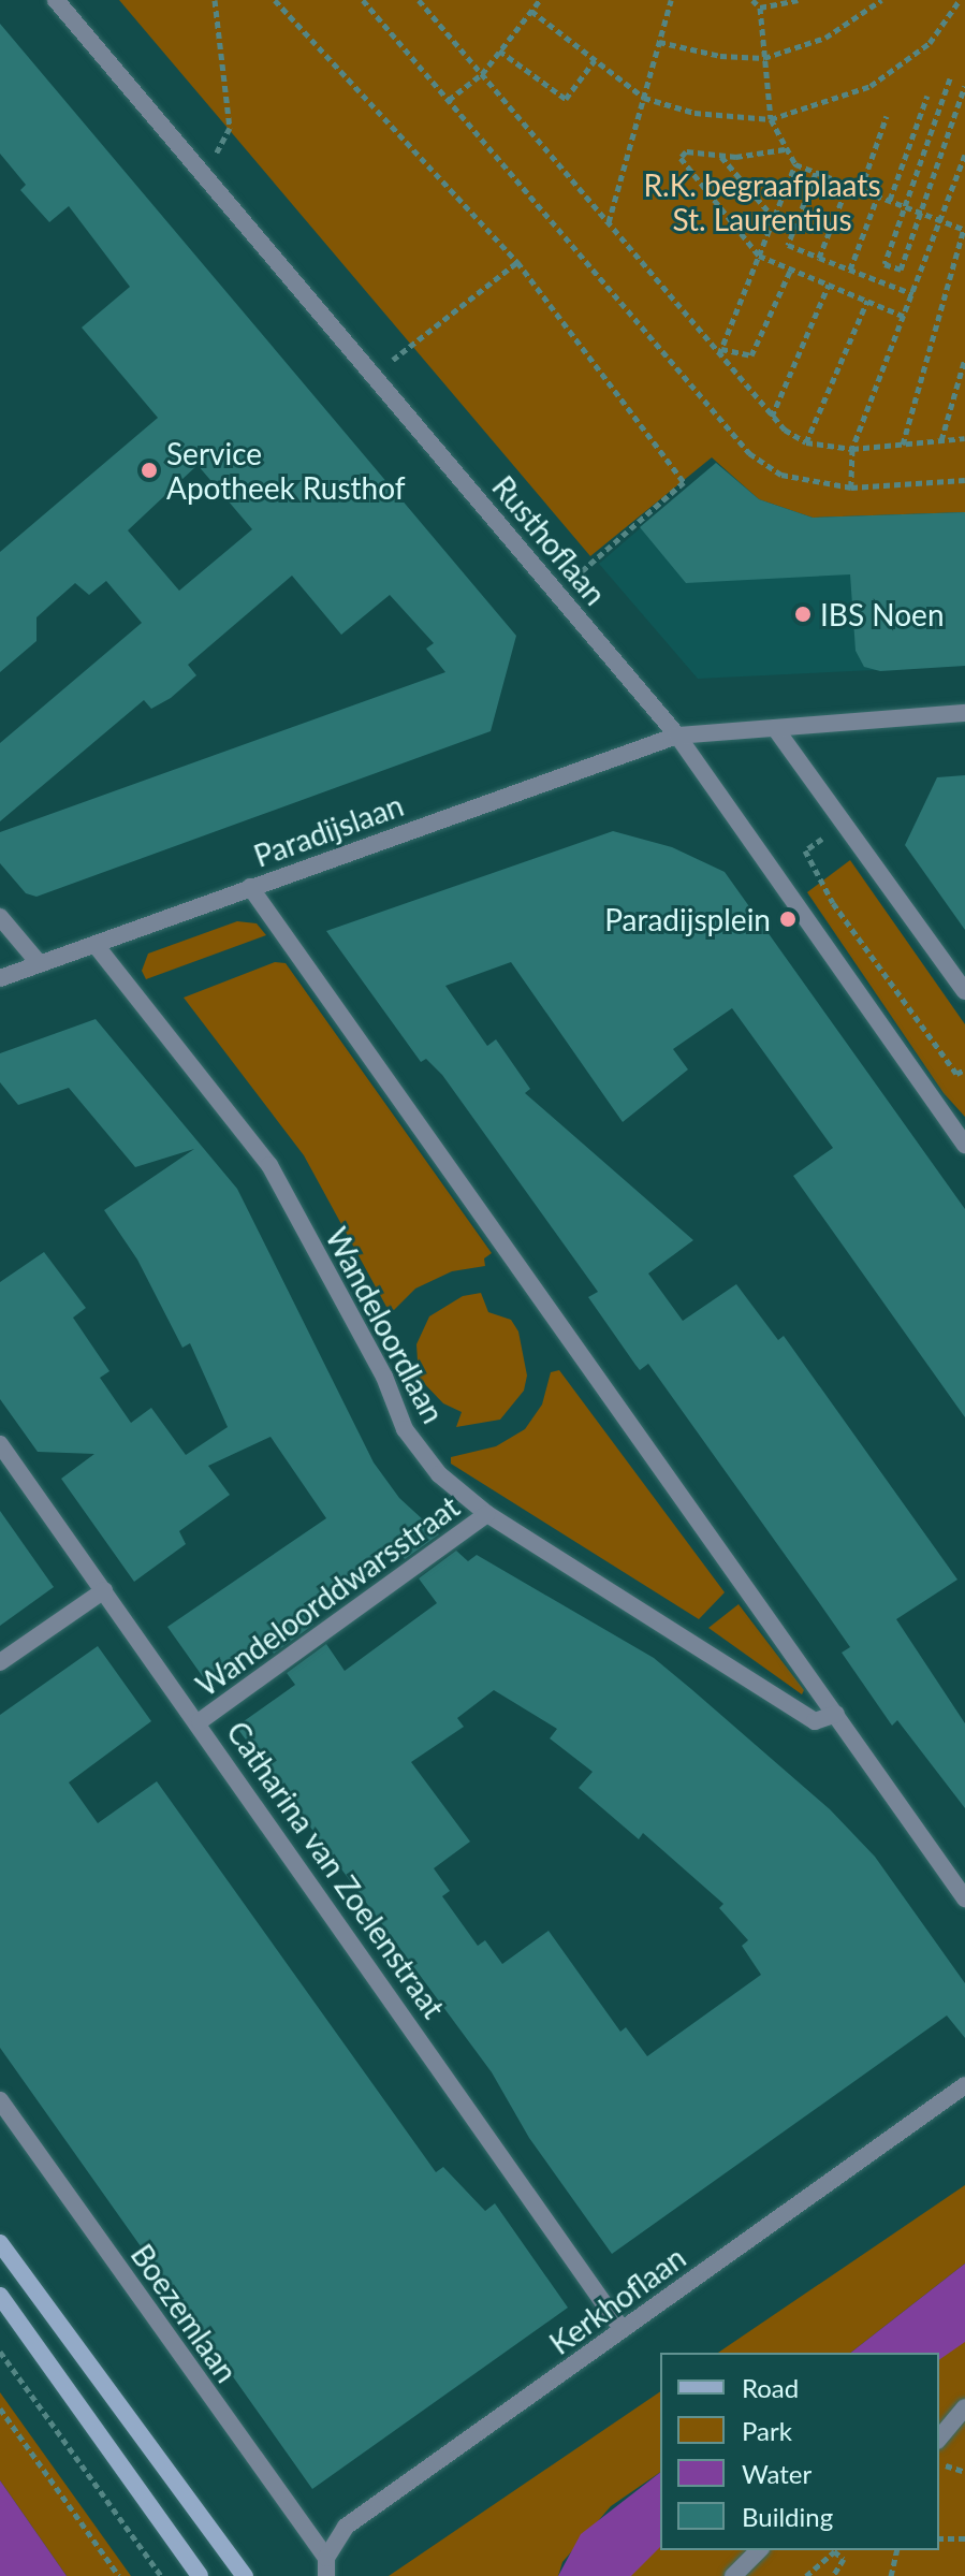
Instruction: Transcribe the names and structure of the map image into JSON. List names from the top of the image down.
{
  "streets": {
    "street": [
      "Rusthoflaan",
      "Paradijslaan",
      "Wandeloordlaan",
      "Wandeloorddwarsstraat",
      "Catharina van Zoelenstraat",
      "Kerkhoflaan",
      "Boezemlaan"
    ]
  },
  "crossings": [
    ["Rusthoflaan", "Paradijslaan"],
    ["Paradijslaan", "Wandeloordlaan"],
    ["Wandeloordlaan", "Wandeloorddwarsstraat"],
    ["Wandeloorddwarsstraat", "Catharina van Zoelenstraat"],
    ["Catharina van Zoelenstraat", "Kerkhoflaan"],
    ["Kerkhoflaan", "Boezemlaan"]
  ],
  "parks": ["R.K. begraafplaats St. Laurentius"],
  "places": ["Service Apotheek Rusthof", "IBS Noen", "Paradijsplein"],
  "legend": [
    "Road",
    "Park",
    "Water",
    "Building"
  ]
}
